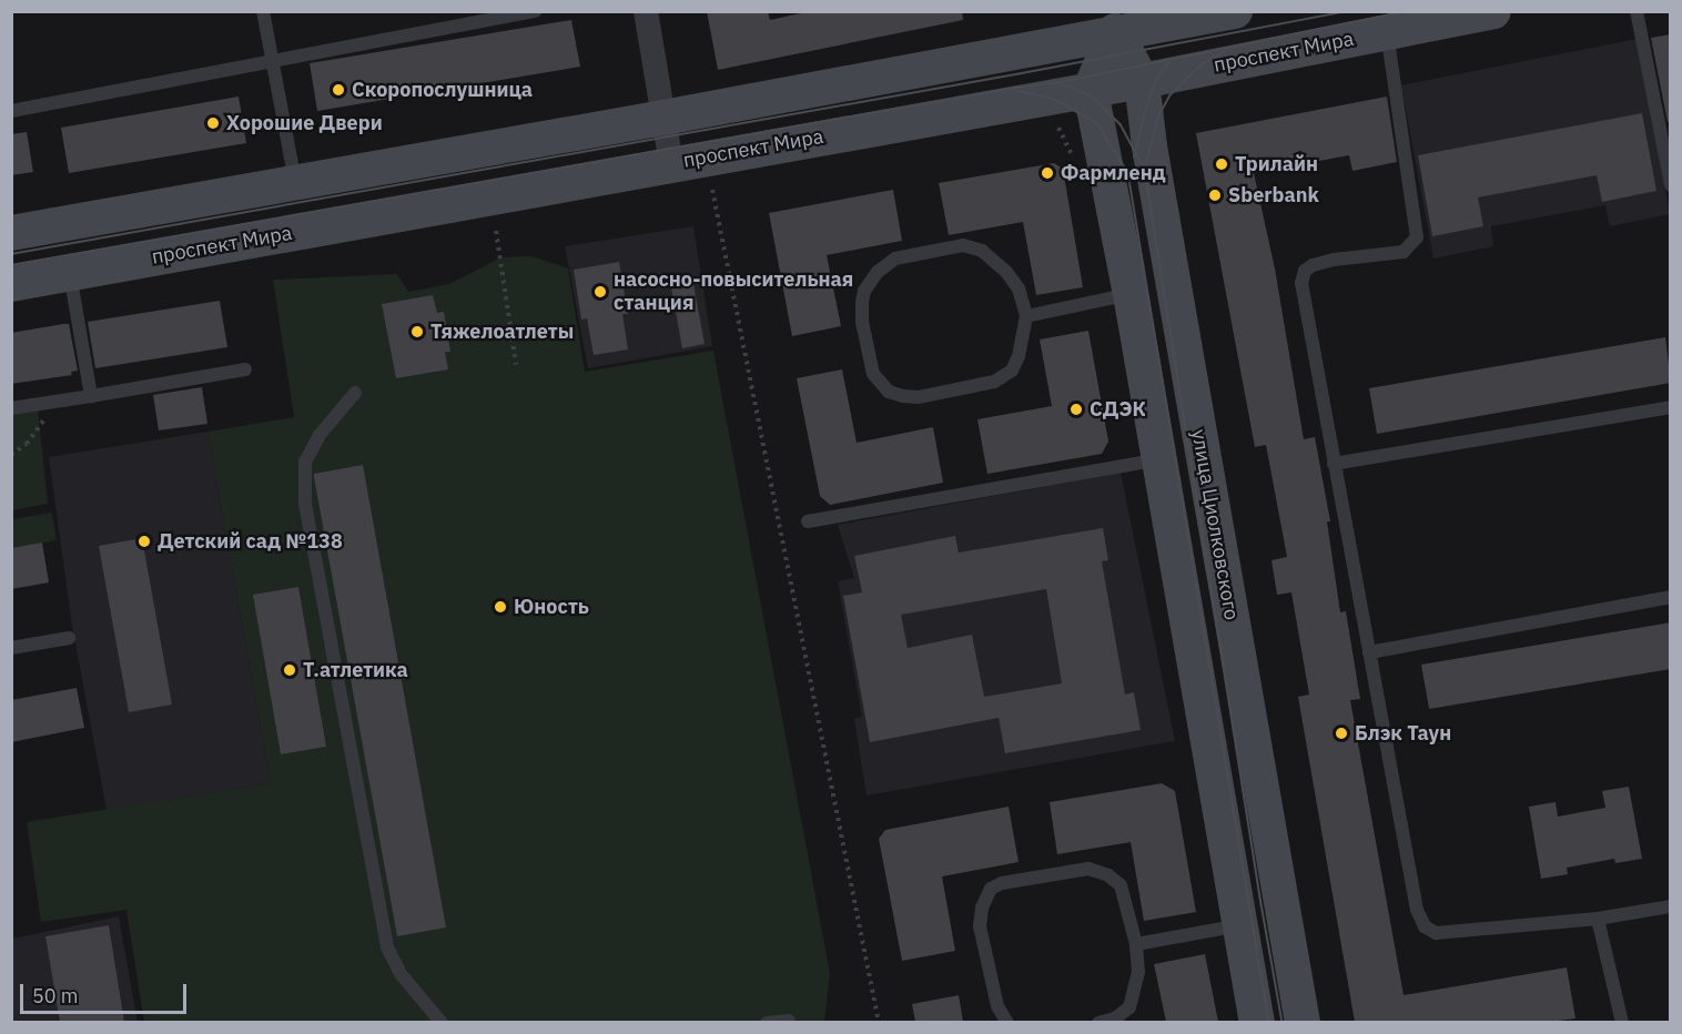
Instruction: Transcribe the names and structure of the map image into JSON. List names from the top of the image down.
{
  "streets": {
    "main road": ["проспект Мира", "улица Циолковского"]
  },
  "crossings": [
    ["проспект Мира", "улица Циолковского"]
  ],
  "places": [
    "Скоропослушница",
    "Хорошие Двери",
    "Трилайн",
    "Фармленд",
    "Sberbank",
    "насосно-повысительная станция",
    "Тяжелоатлеты",
    "СДЭК",
    "Детский сад №138",
    "Юность",
    "Т.атлетика",
    "Блэк Таун"
  ],
  "scale_bar": "50 m"
}
